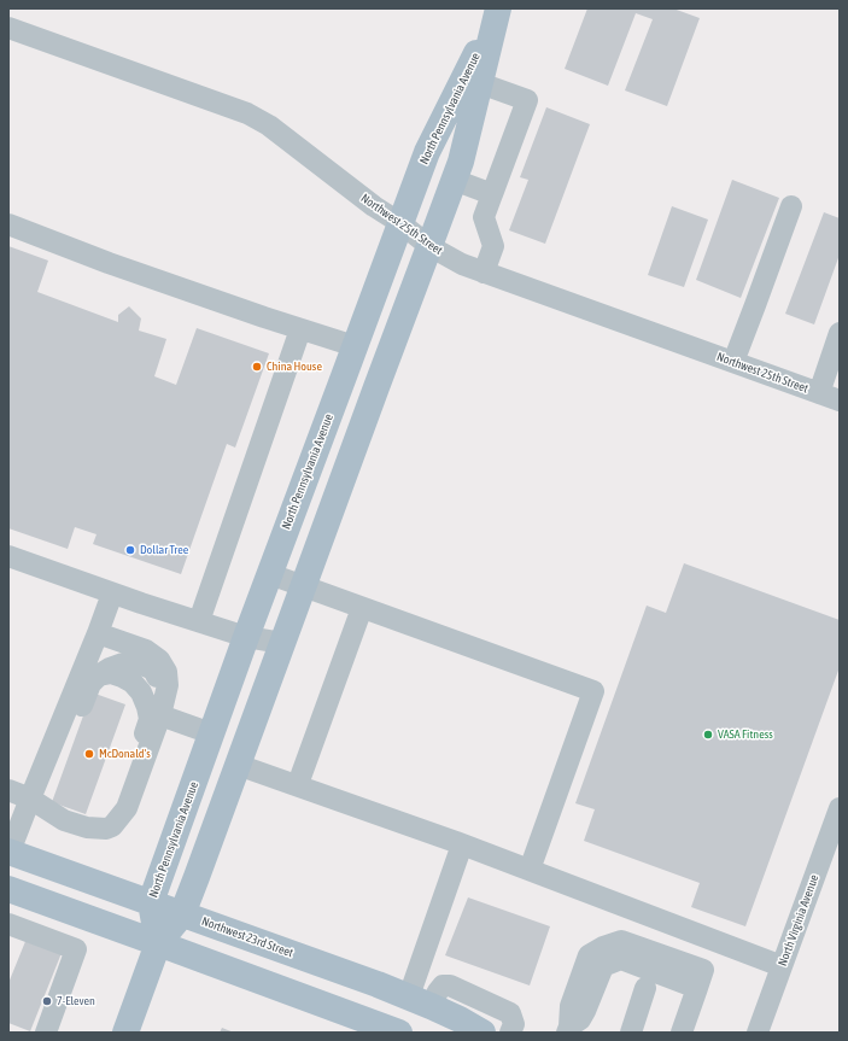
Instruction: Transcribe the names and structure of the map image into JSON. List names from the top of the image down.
{
  "streets": {
    "main road": ["North Pennsylvania Avenue", "Northwest 23rd Street"],
    "street": ["Northwest 25th Street", "North Virginia Avenue"]
  },
  "crossings": [
    ["North Pennsylvania Avenue", "Northwest 25th Street"],
    ["North Pennsylvania Avenue", "Northwest 23rd Street"]
  ],
  "places": [
    "China House",
    "Dollar Tree",
    "VASA Fitness",
    "McDonald's",
    "7-Eleven"
  ]
}
